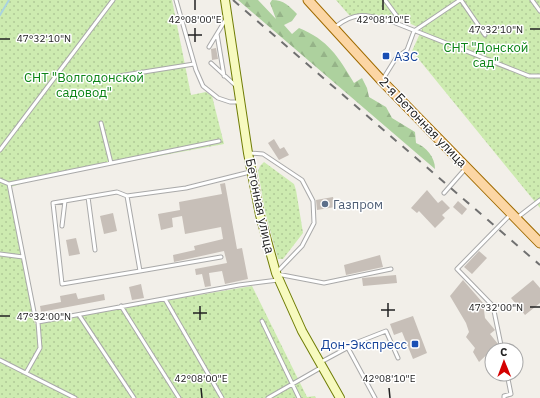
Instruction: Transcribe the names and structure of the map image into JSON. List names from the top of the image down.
{
  "streets": {
    "main road": ["2-я Бетонная улица", "Бетонная улица"]
  },
  "parks": ["СНТ \"Донской сад\"", "СНТ \"Волгодонской садовод\""],
  "places": {
    "transit": ["АЗС", "Дон-Экспресс"],
    "other": ["Газпром"]
  },
  "north": "top",
  "coordinates": [
    "42°08'00\"E",
    "42°08'10\"E",
    "47°32'10\"N",
    "47°32'00\"N"
  ]
}
